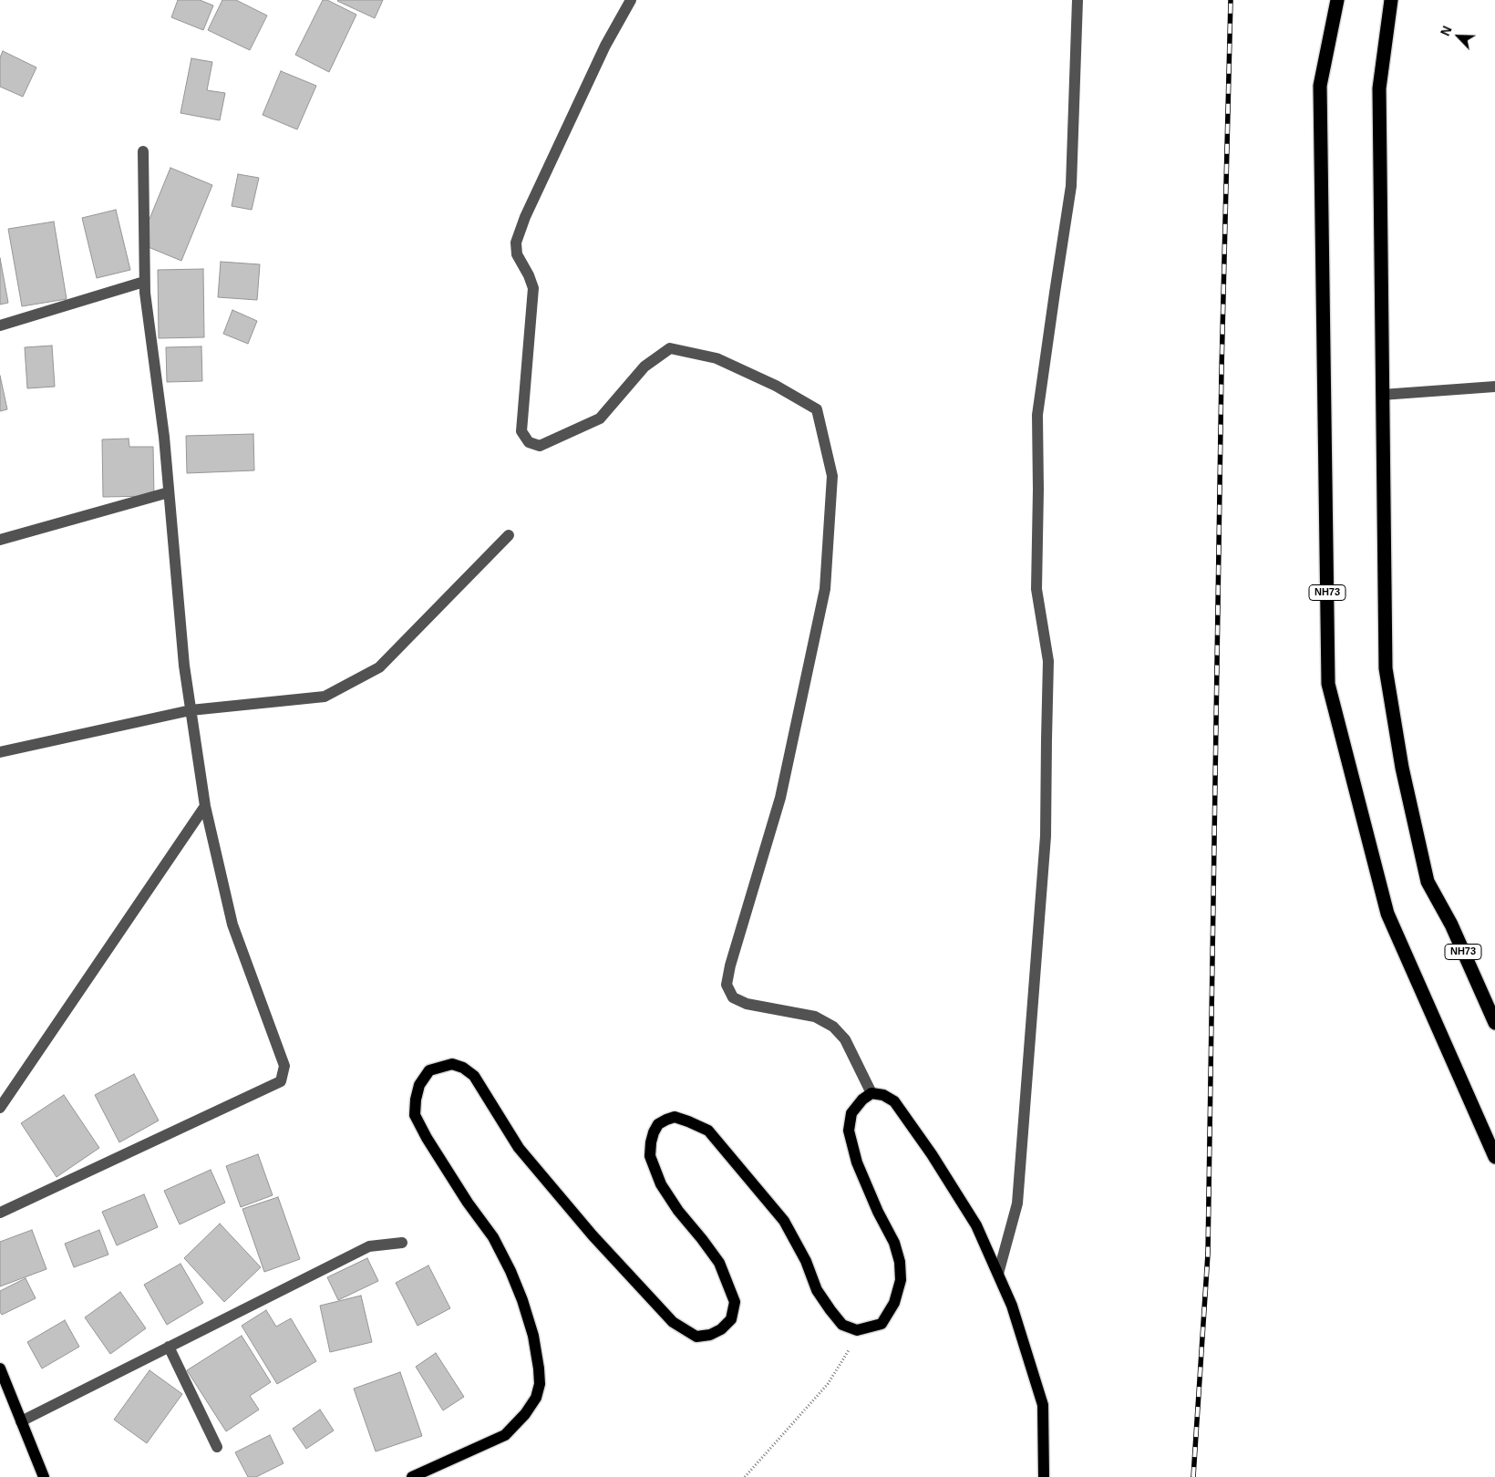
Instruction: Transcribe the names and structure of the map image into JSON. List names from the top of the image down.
{
  "streets": {
    "highway": ["NH73"]
  },
  "north": "top left"
}
